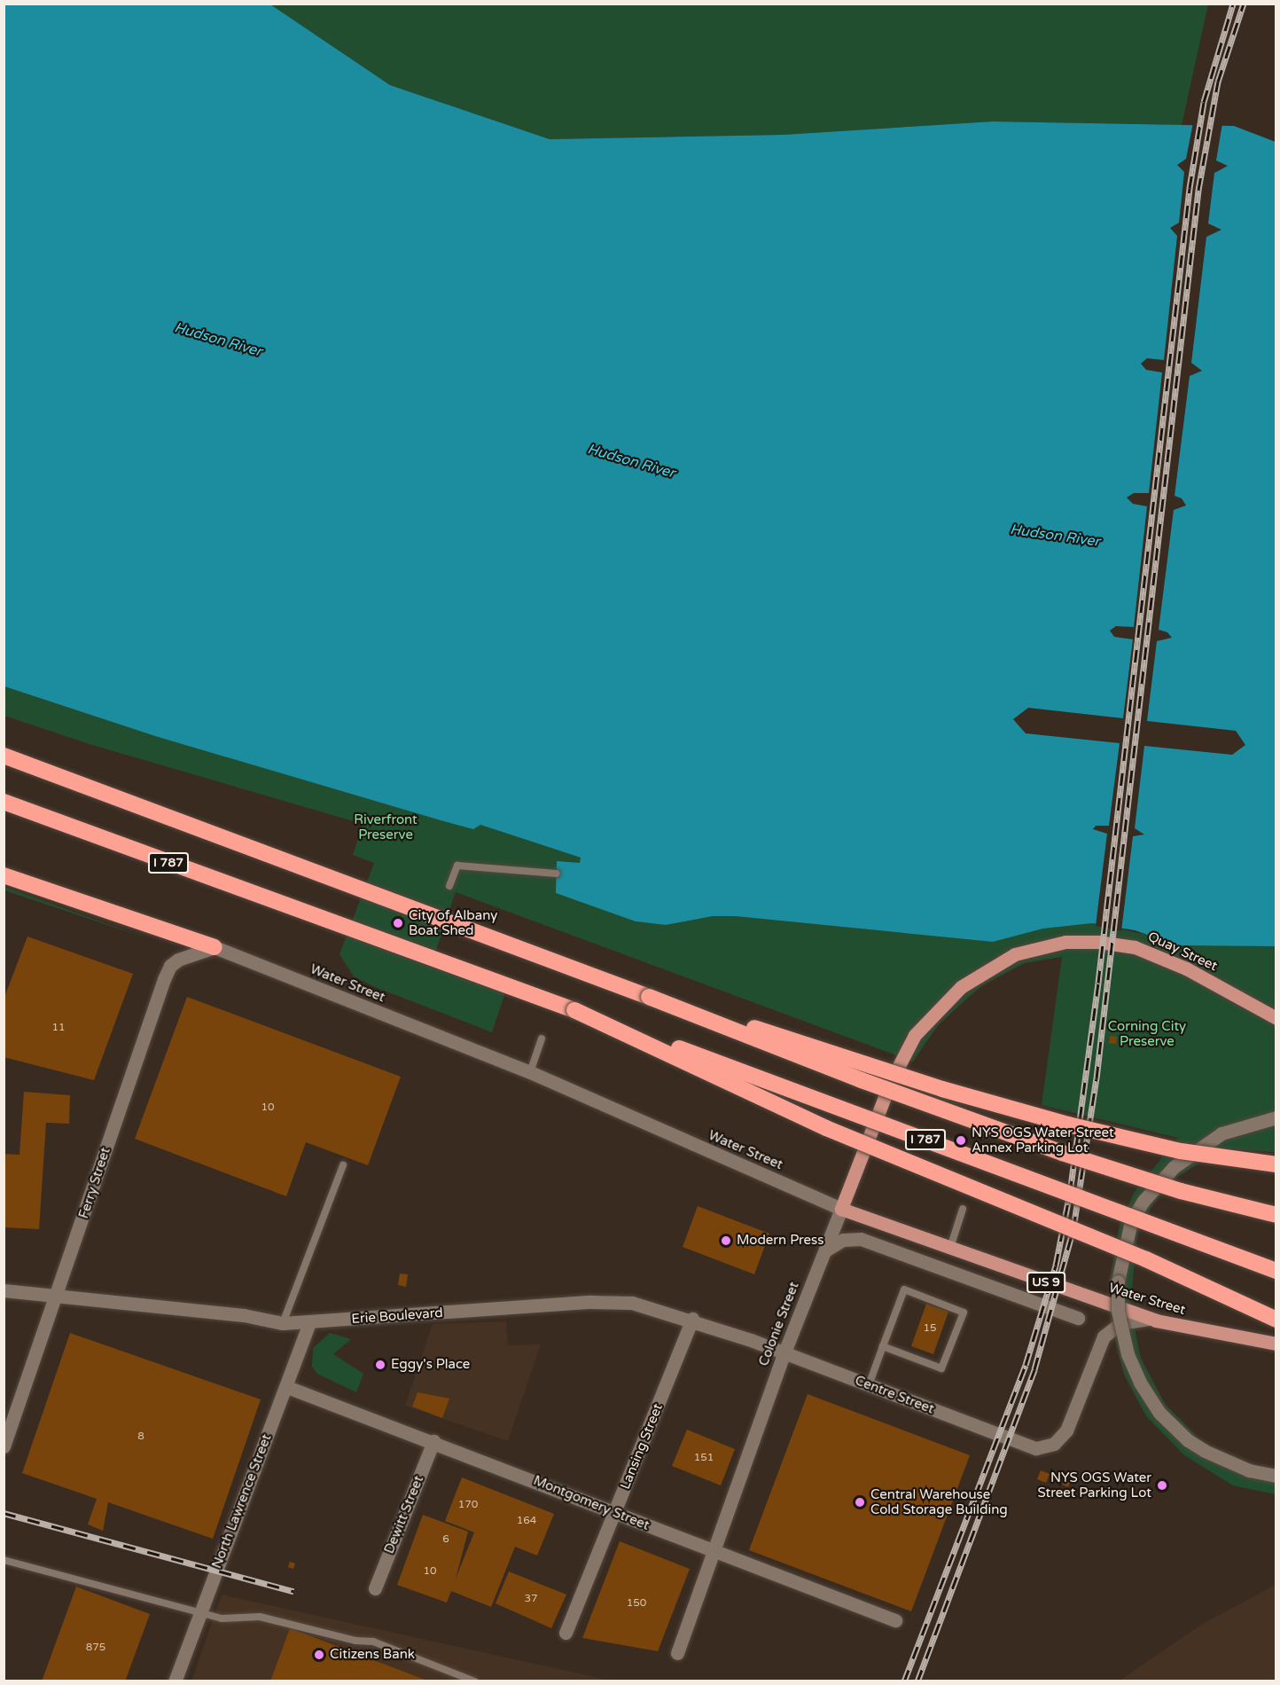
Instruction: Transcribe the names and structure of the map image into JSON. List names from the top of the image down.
{
  "streets": {
    "highway": ["I 787"],
    "main road": [
      "Quay Street",
      "Water Street",
      "US 9",
      "Colonie Street"
    ],
    "street": [
      "Ferry Street",
      "Erie Boulevard",
      "Centre Street",
      "Lansing Street",
      "North Lawrence Street",
      "Montgomery Street",
      "Dewitt Street"
    ]
  },
  "crossings": [
    ["Quay Street", "Colonie Street"],
    ["Water Street", "Ferry Street"],
    ["Water Street", "Colonie Street"],
    ["Water Street", "Centre Street"],
    ["Ferry Street", "Erie Boulevard"],
    ["Erie Boulevard", "Colonie Street"],
    ["Erie Boulevard", "Centre Street"],
    ["Erie Boulevard", "Lansing Street"],
    ["Erie Boulevard", "North Lawrence Street"],
    ["Colonie Street", "Centre Street"],
    ["Colonie Street", "Montgomery Street"],
    ["Lansing Street", "Montgomery Street"],
    ["North Lawrence Street", "Montgomery Street"],
    ["Montgomery Street", "Dewitt Street"]
  ],
  "water": ["Hudson River"],
  "parks": ["Riverfront Preserve", "Corning City Preserve"],
  "places": [
    "City of Albany Boat Shed",
    "NYS OGS Water Street Annex Parking Lot",
    "Modern Press",
    "Eggy's Place",
    "NYS OGS Water Street Parking Lot",
    "Central Warehouse Cold Storage Building",
    "Citizens Bank"
  ],
  "house_numbers": [
    "11",
    "10",
    "15",
    "8",
    "151",
    "170",
    "164",
    "6",
    "10",
    "37",
    "150",
    "875"
  ]
}
